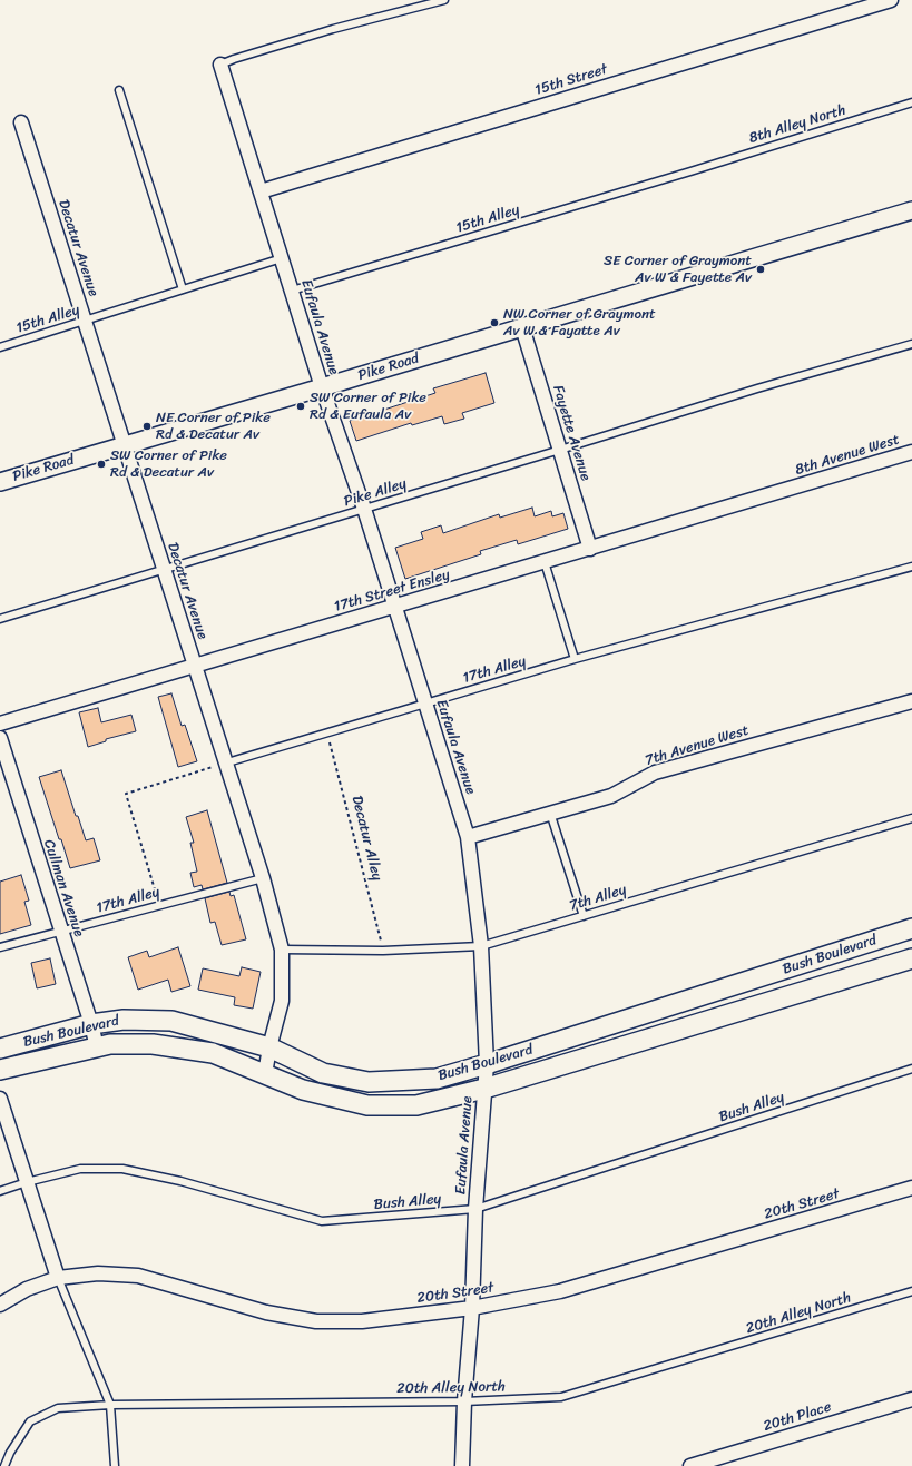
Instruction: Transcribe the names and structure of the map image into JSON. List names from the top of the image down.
{
  "streets": {
    "main road": ["Bush Boulevard"],
    "street": [
      "15th Street",
      "Decatur Avenue",
      "Eufaula Avenue",
      "Pike Road",
      "Fayette Avenue",
      "8th Avenue West",
      "17th Street Ensley",
      "7th Avenue West",
      "Cullman Avenue",
      "20th Street",
      "20th Place"
    ],
    "lane": [
      "8th Alley North",
      "15th Alley",
      "Pike Alley",
      "17th Alley",
      "7th Alley",
      "Bush Alley",
      "20th Alley North"
    ],
    "path": ["Decatur Alley"]
  },
  "crossings": [
    ["15th Street", "Eufaula Avenue"],
    ["8th Alley North", "15th Alley"],
    ["15th Alley", "Decatur Avenue"],
    ["15th Alley", "Eufaula Avenue"],
    ["Decatur Avenue", "Pike Road"],
    ["Decatur Avenue", "Pike Alley"],
    ["Decatur Avenue", "17th Street Ensley"],
    ["Decatur Avenue", "17th Alley"],
    ["Decatur Avenue", "7th Alley"],
    ["Decatur Avenue", "Bush Boulevard"],
    ["Eufaula Avenue", "Pike Road"],
    ["Eufaula Avenue", "Pike Alley"],
    ["Eufaula Avenue", "17th Street Ensley"],
    ["Eufaula Avenue", "17th Alley"],
    ["Eufaula Avenue", "7th Avenue West"],
    ["Eufaula Avenue", "7th Alley"],
    ["Eufaula Avenue", "Bush Boulevard"],
    ["Eufaula Avenue", "Bush Alley"],
    ["Eufaula Avenue", "20th Street"],
    ["Eufaula Avenue", "20th Alley North"],
    ["Pike Road", "Fayette Avenue"],
    ["Fayette Avenue", "Pike Alley"],
    ["Fayette Avenue", "17th Street Ensley"],
    ["8th Avenue West", "17th Street Ensley"],
    ["17th Alley", "Decatur Alley"],
    ["17th Alley", "Cullman Avenue"],
    ["Decatur Alley", "7th Alley"],
    ["Cullman Avenue", "Bush Boulevard"]
  ],
  "places": [
    "SE Corner of Graymont Av W & Fayette Av",
    "NW Corner of Graymont Av W & Fayatte Av",
    "SW Corner of Pike Rd & Eufaula Av",
    "NE Corner of Pike Rd & Decatur Av",
    "SW Corner of Pike Rd & Decatur Av"
  ]
}
